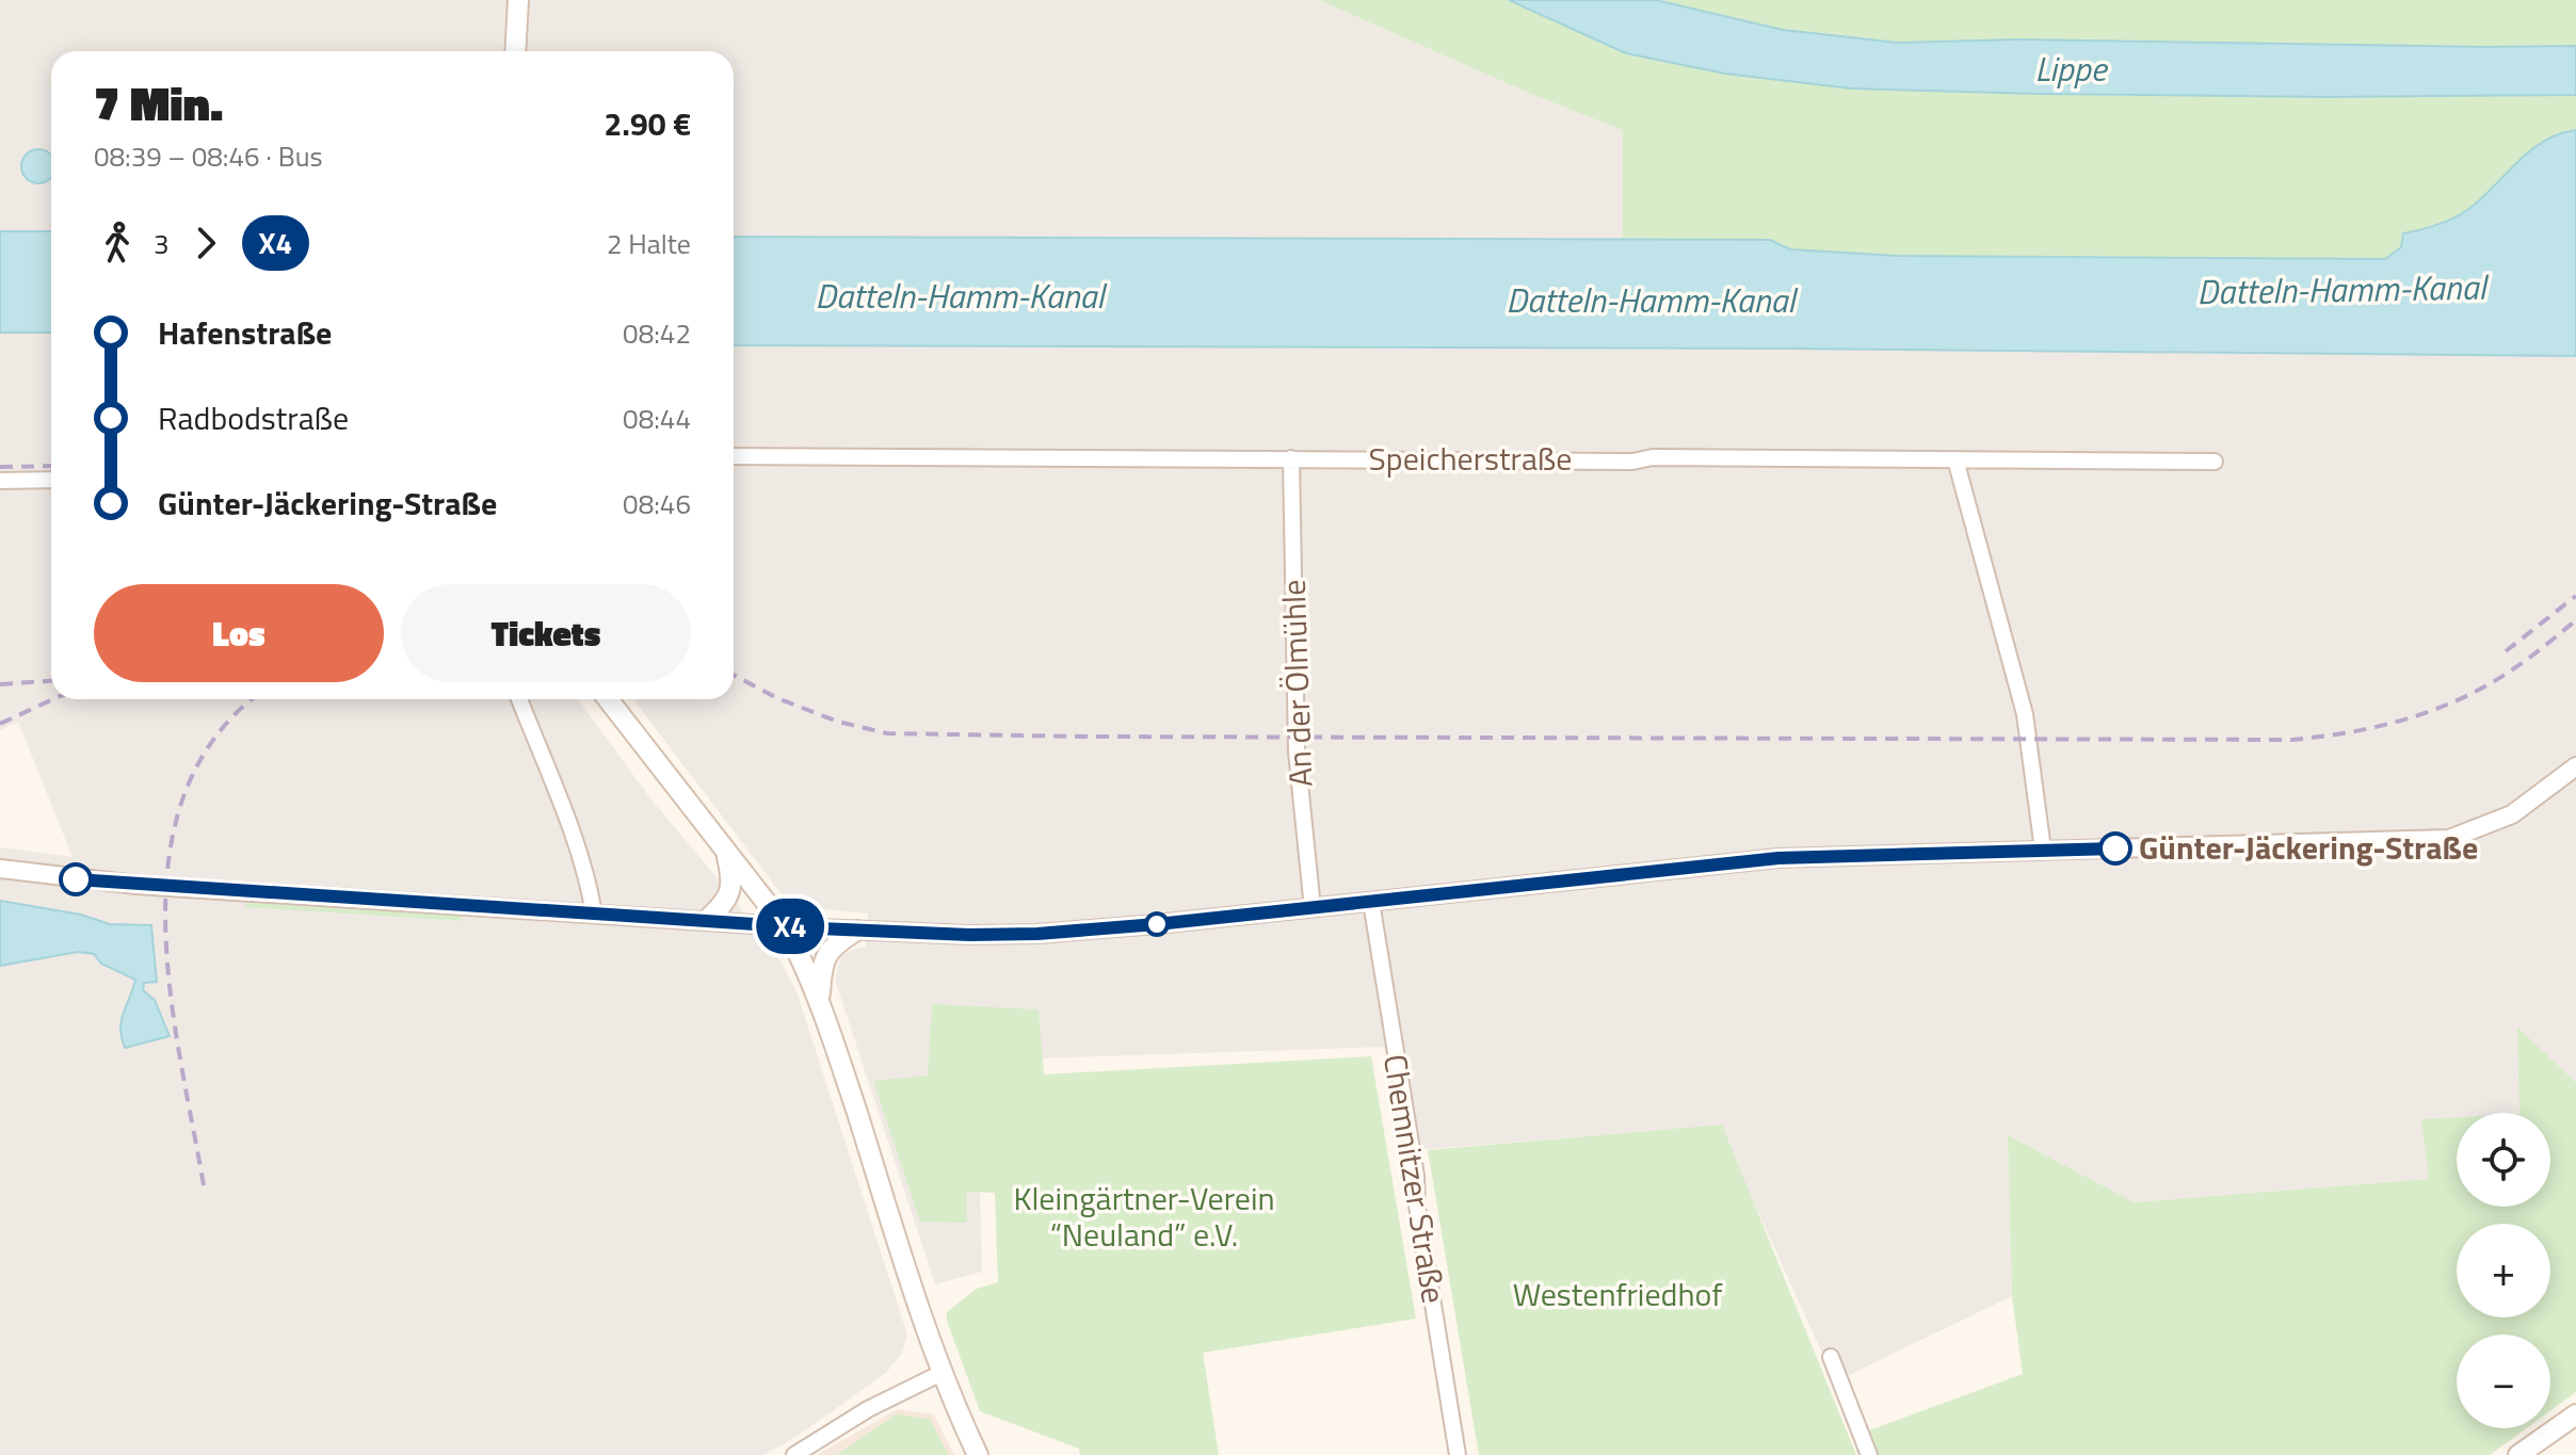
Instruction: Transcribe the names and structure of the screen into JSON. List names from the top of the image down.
{
  "streets": {
    "street": ["Speicherstraße", "An der Ölmühle", "Chemnitzer Straße"]
  },
  "crossings": [
    ["Speicherstraße", "An der Ölmühle"]
  ],
  "water": ["Lippe", "Datteln-Hamm-Kanal"],
  "parks": ["Kleingärtner-Verein “Neuland” e.V.", "Westenfriedhof"],
  "places": ["Günter-Jäckering-Straße"],
  "lines": ["bus line X4"],
  "page": {
    "on_map": "X4",
    "heading": ["7 Min.", "08:39 – 08:46 · Bus", "2.90 €"],
    "legs": ["3", "X4", "2 Halte"],
    "list": [
      {
        "name": "Hafenstraße",
        "value": "08:42"
      },
      {
        "name": "Radbodstraße",
        "value": "08:44"
      },
      {
        "name": "Günter-Jäckering-Straße",
        "value": "08:46"
      }
    ],
    "buttons": ["Los", "Tickets"],
    "map_buttons": ["+", "−"]
  }
}
